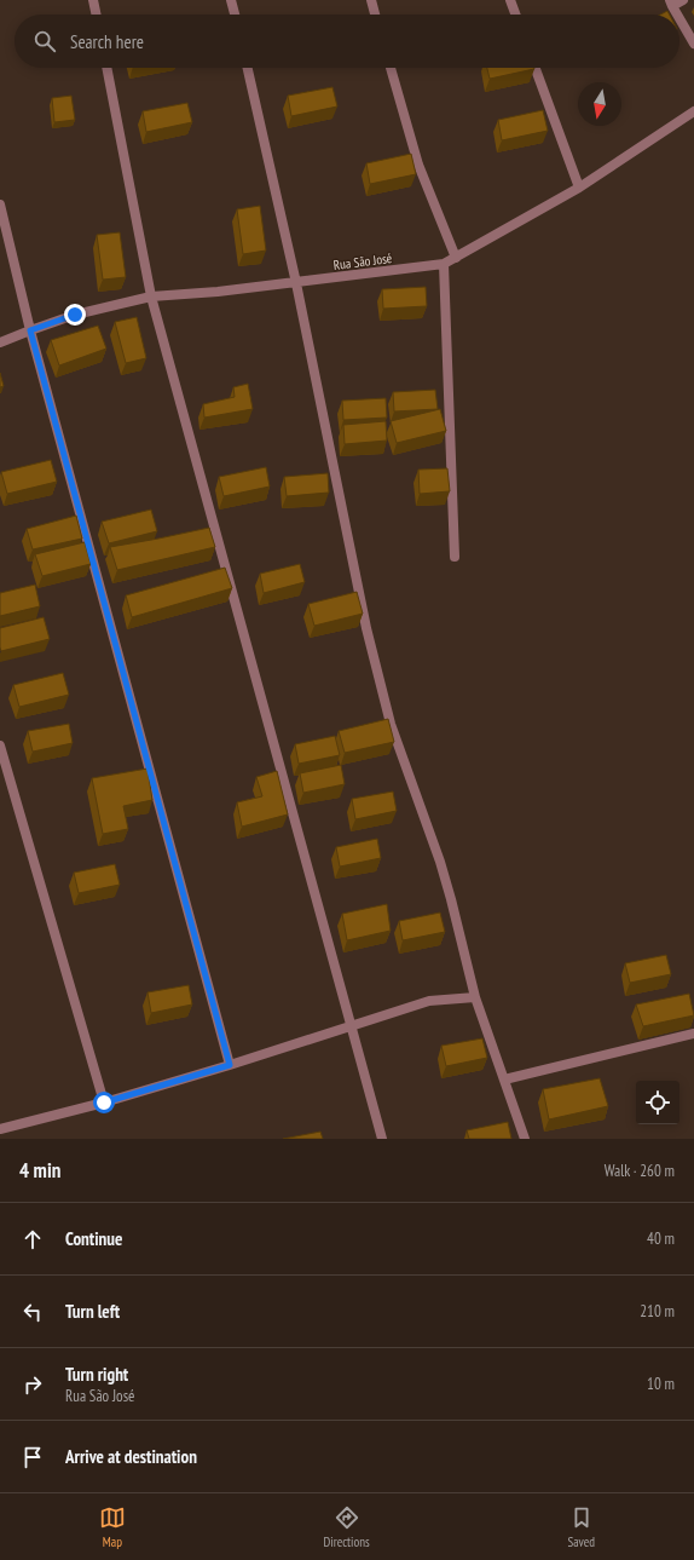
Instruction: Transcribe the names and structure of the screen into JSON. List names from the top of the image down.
{
  "streets": {
    "street": ["Rua São José"]
  },
  "north": "bottom",
  "page": {
    "search": "Search here",
    "heading": ["4 min", "Walk · 260 m"],
    "list": [
      ["Continue", "40 m"],
      ["Turn left", "210 m"],
      ["Turn right", "Rua São José", "10 m"],
      "Arrive at destination"
    ],
    "nav": ["Map", "Directions", "Saved"]
  }
}
